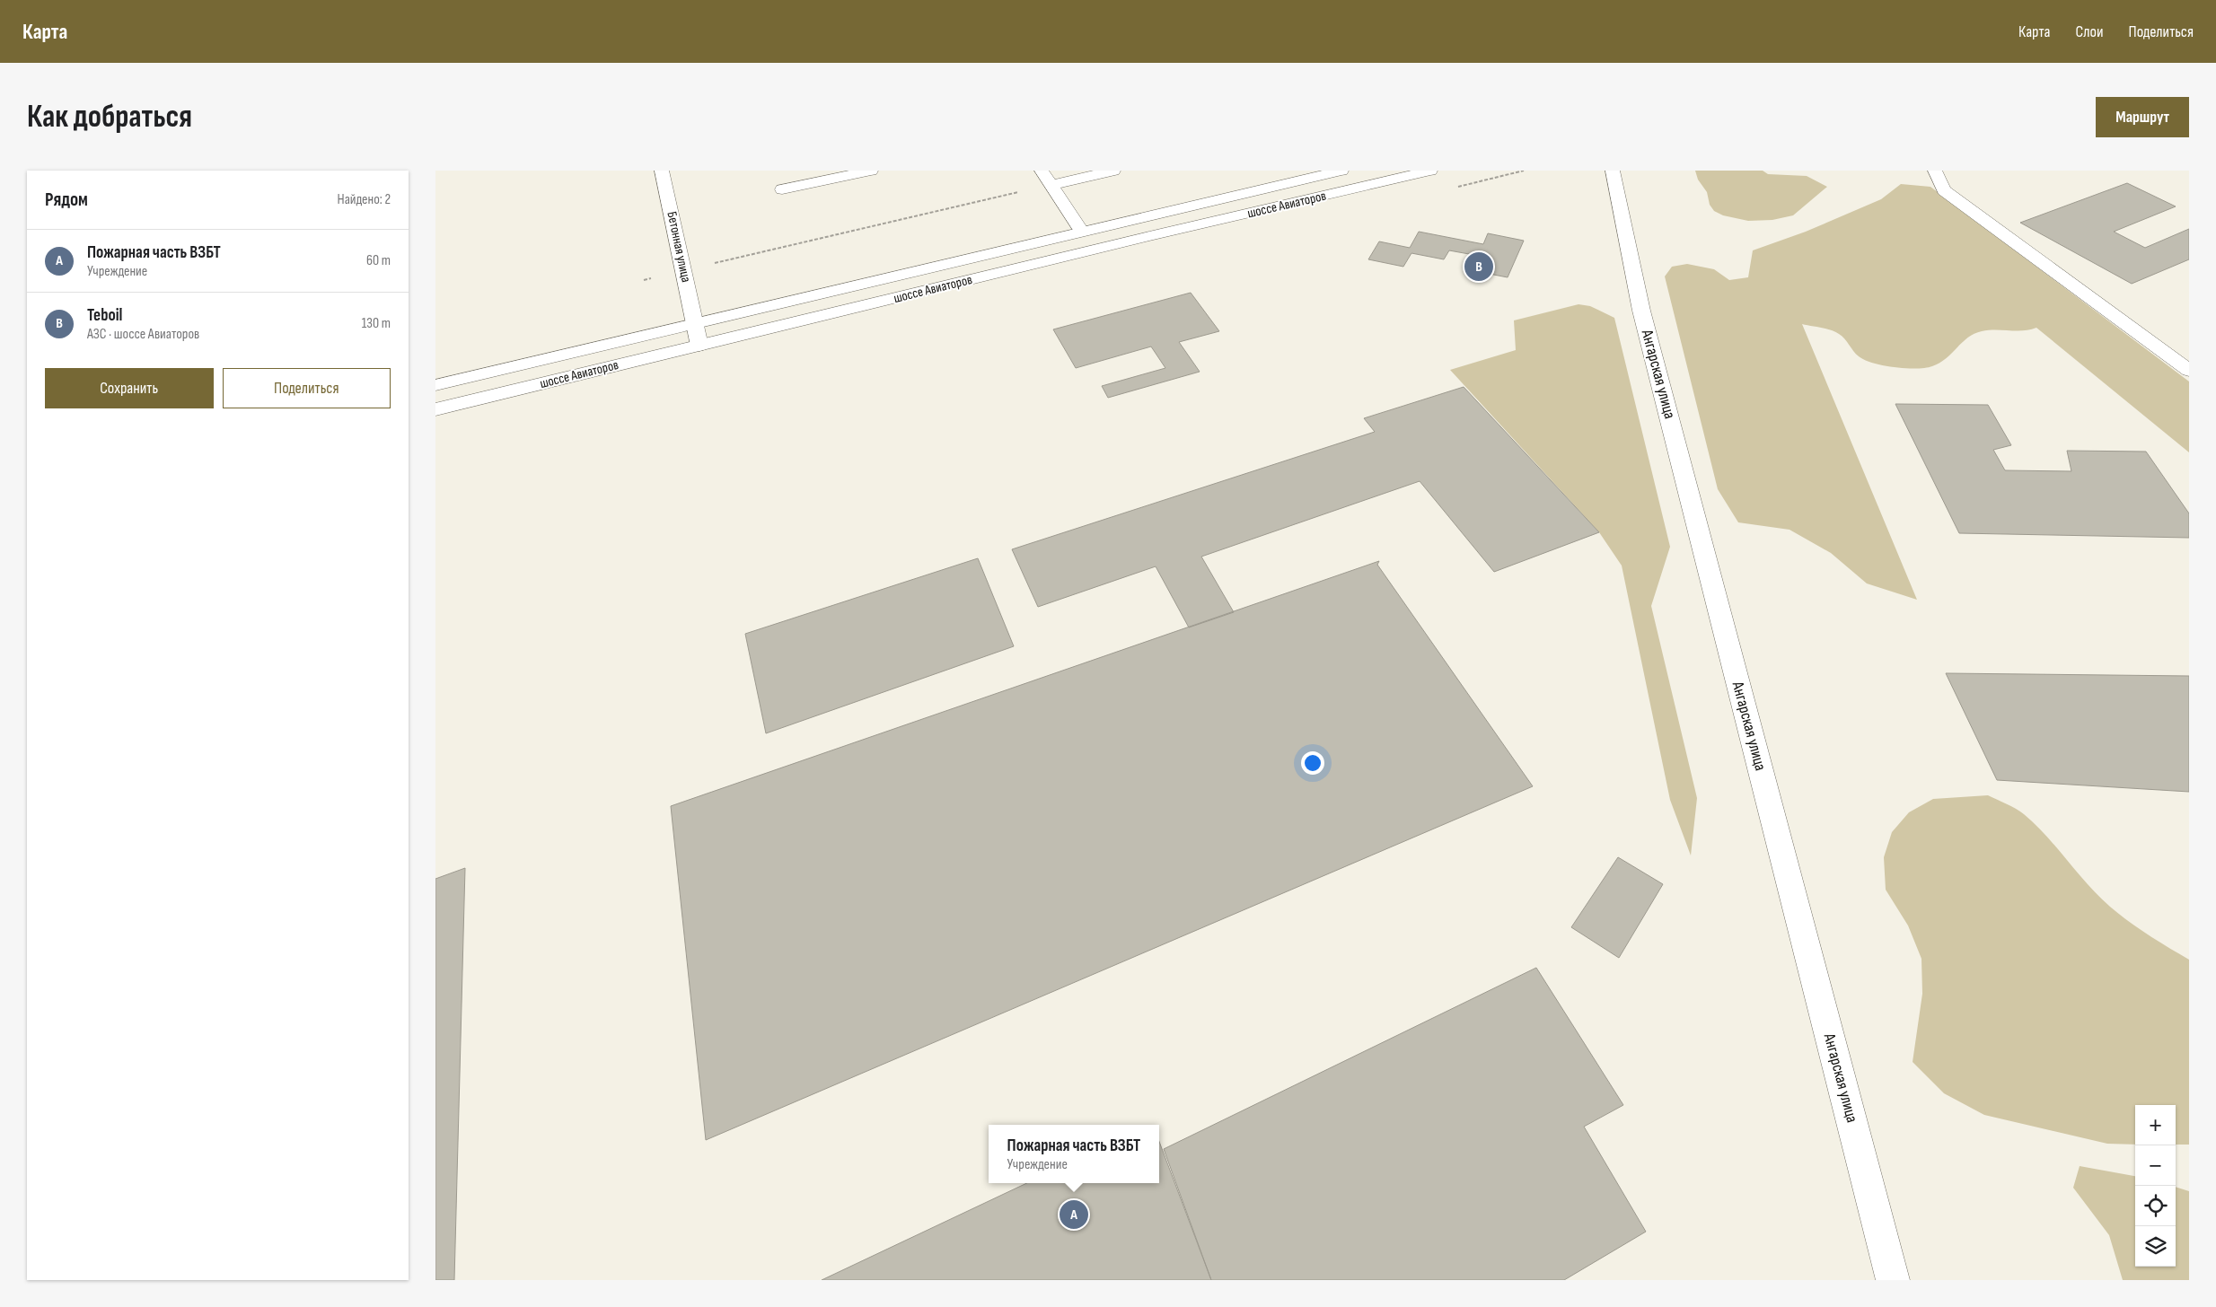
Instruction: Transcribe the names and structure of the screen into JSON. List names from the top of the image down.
{
  "streets": {
    "main road": ["шоссе Авиаторов", "Бетонная улица", "Ангарская улица"]
  },
  "crossings": [
    ["шоссе Авиаторов", "Бетонная улица"]
  ],
  "page": {
    "header": "Карта",
    "nav": ["Карта", "Слои", "Поделиться"],
    "buttons": [
      "Маршрут",
      ["Сохранить", "Поделиться"]
    ],
    "title": "Как добраться",
    "heading": ["Рядом", "Найдено: 2"],
    "list": [
      {
        "mark": "A",
        "name": "Пожарная часть ВЗБТ",
        "note": "Учреждение",
        "value": "60 m"
      },
      {
        "mark": "B",
        "name": "Teboil",
        "note": "АЗС · шоссе Авиаторов",
        "value": "130 m"
      }
    ],
    "pins": ["B", "A"],
    "map_buttons": ["+", "−"],
    "popup": ["Пожарная часть ВЗБТ", "Учреждение"]
  }
}
